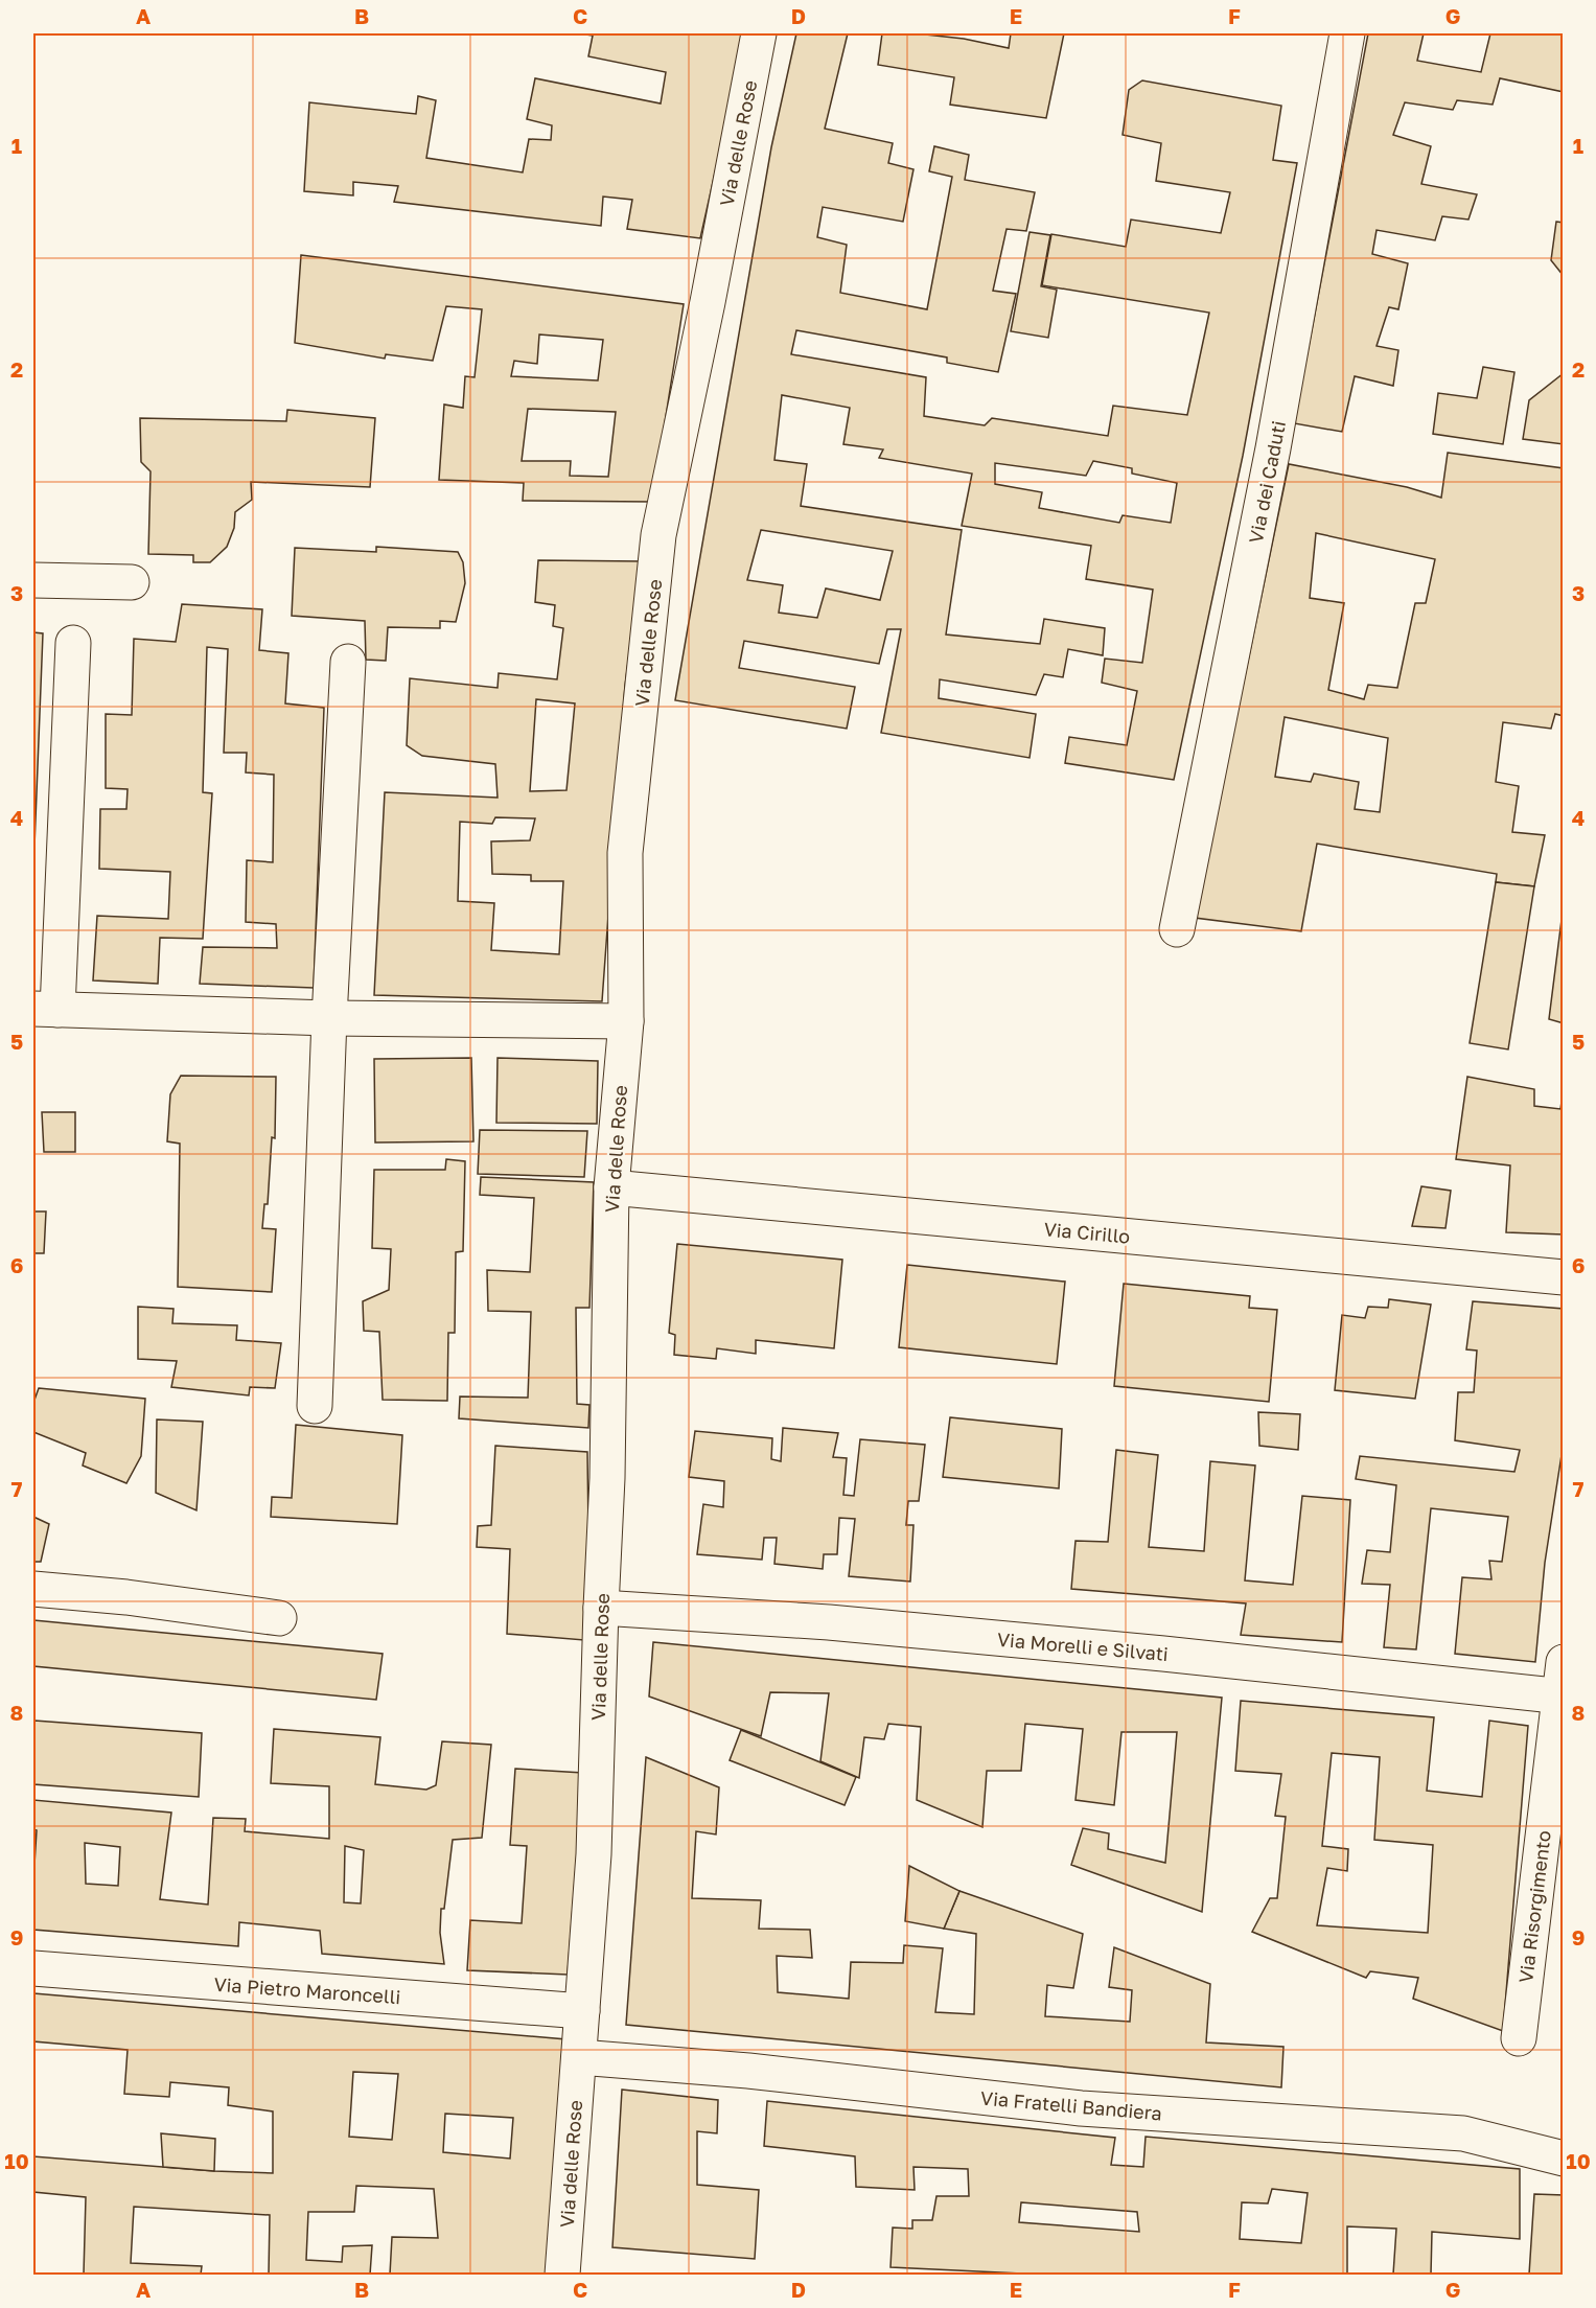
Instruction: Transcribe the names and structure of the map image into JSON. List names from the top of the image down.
{
  "streets": {
    "street": [
      "Via delle Rose",
      "Via dei Caduti",
      "Via Cirillo",
      "Via Morelli e Silvati",
      "Via Risorgimento",
      "Via Pietro Maroncelli",
      "Via Fratelli Bandiera"
    ]
  },
  "crossings": [
    ["Via delle Rose", "Via Cirillo"],
    ["Via delle Rose", "Via Morelli e Silvati"],
    ["Via delle Rose", "Via Pietro Maroncelli"],
    ["Via delle Rose", "Via Fratelli Bandiera"],
    ["Via Morelli e Silvati", "Via Risorgimento"]
  ],
  "grid": {
    "columns": [
      "A",
      "B",
      "C",
      "D",
      "E",
      "F",
      "G"
    ],
    "rows": [
      "1",
      "2",
      "3",
      "4",
      "5",
      "6",
      "7",
      "8",
      "9",
      "10"
    ]
  }
}
